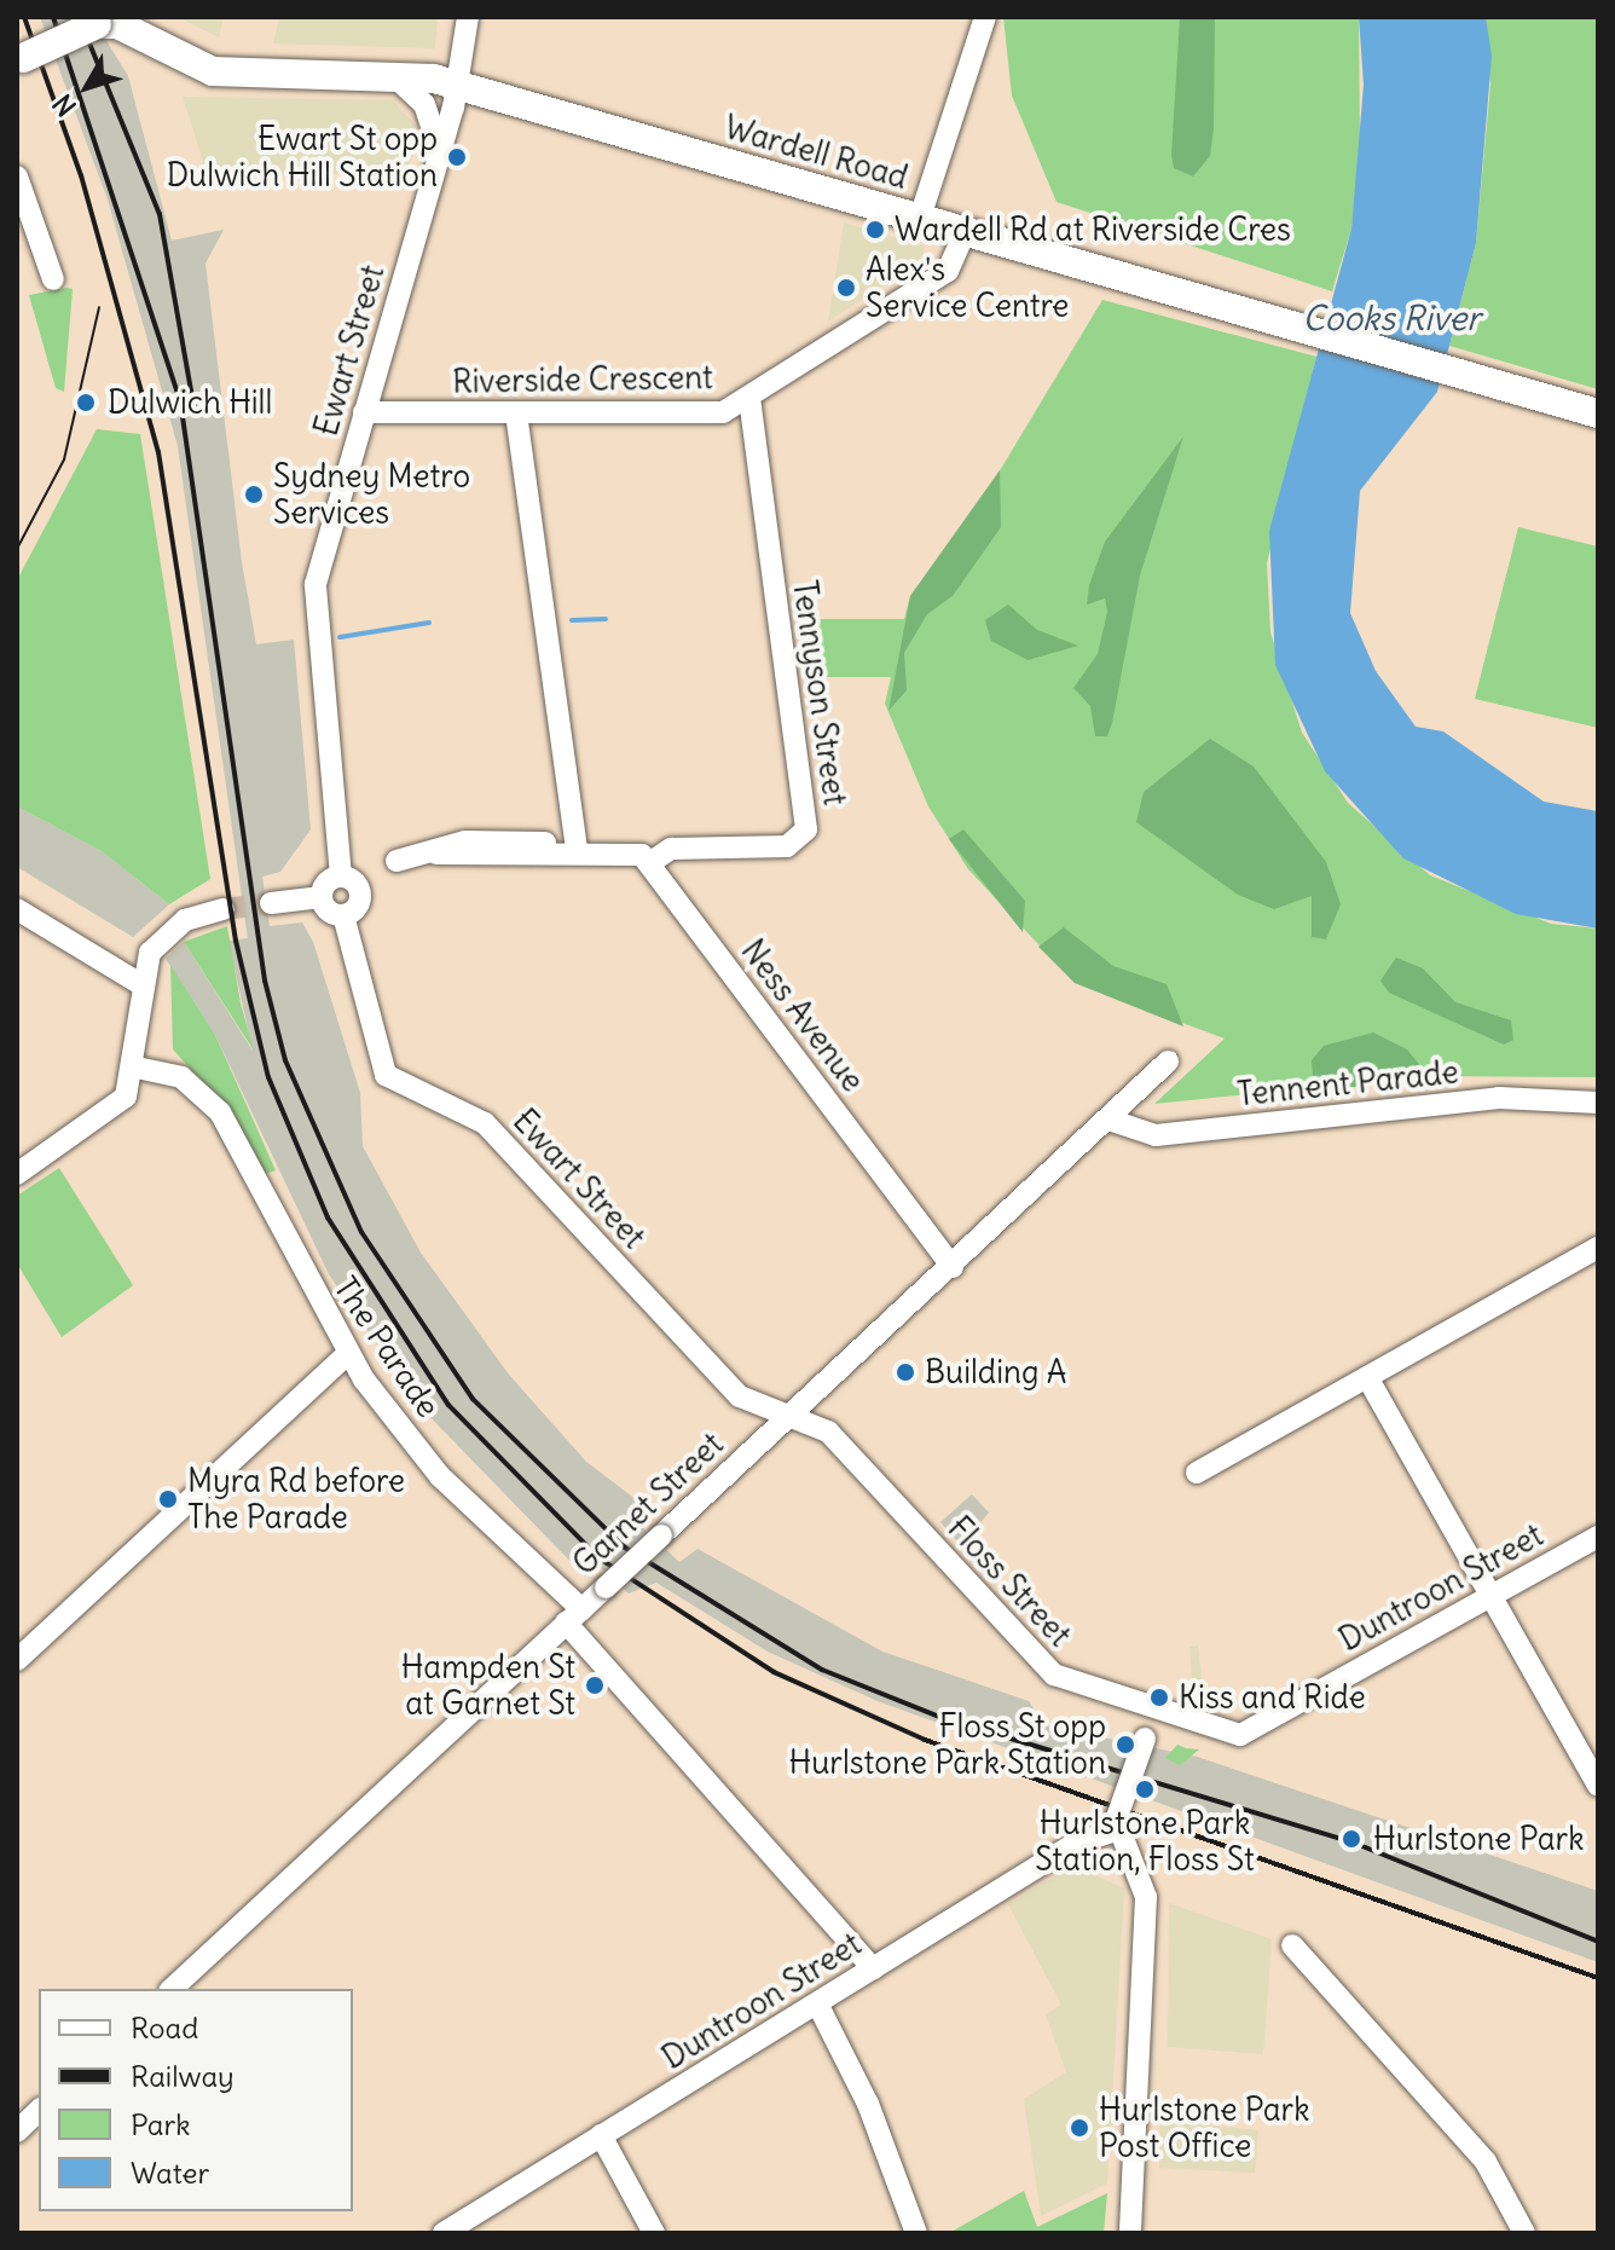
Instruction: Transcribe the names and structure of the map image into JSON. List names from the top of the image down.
{
  "streets": {
    "main road": ["Wardell Road"],
    "street": [
      "Ewart Street",
      "Riverside Crescent",
      "Tennyson Street",
      "Ness Avenue",
      "Tennent Parade",
      "The Parade",
      "Garnet Street",
      "Floss Street",
      "Duntroon Street"
    ]
  },
  "crossings": [
    ["Wardell Road", "Ewart Street"],
    ["Wardell Road", "Riverside Crescent"],
    ["Ewart Street", "Riverside Crescent"],
    ["Ewart Street", "Garnet Street"],
    ["Ewart Street", "Floss Street"],
    ["Riverside Crescent", "Tennyson Street"],
    ["Tennyson Street", "Ness Avenue"],
    ["Ness Avenue", "Garnet Street"],
    ["Tennent Parade", "Garnet Street"],
    ["The Parade", "Garnet Street"],
    ["The Parade", "Duntroon Street"],
    ["Garnet Street", "Floss Street"],
    ["Floss Street", "Duntroon Street"]
  ],
  "water": ["Cooks River"],
  "places": [
    "Ewart St opp Dulwich Hill Station",
    "Wardell Rd at Riverside Cres",
    "Alex's Service Centre",
    "Dulwich Hill",
    "Sydney Metro Services",
    "Building A",
    "Myra Rd before The Parade",
    "Hampden St at Garnet St",
    "Kiss and Ride",
    "Floss St opp Hurlstone Park Station",
    "Hurlstone Park Station, Floss St",
    "Hurlstone Park",
    "Hurlstone Park Post Office"
  ],
  "legend": [
    "Road",
    "Railway",
    "Park",
    "Water"
  ],
  "north": "bottom left"
}
